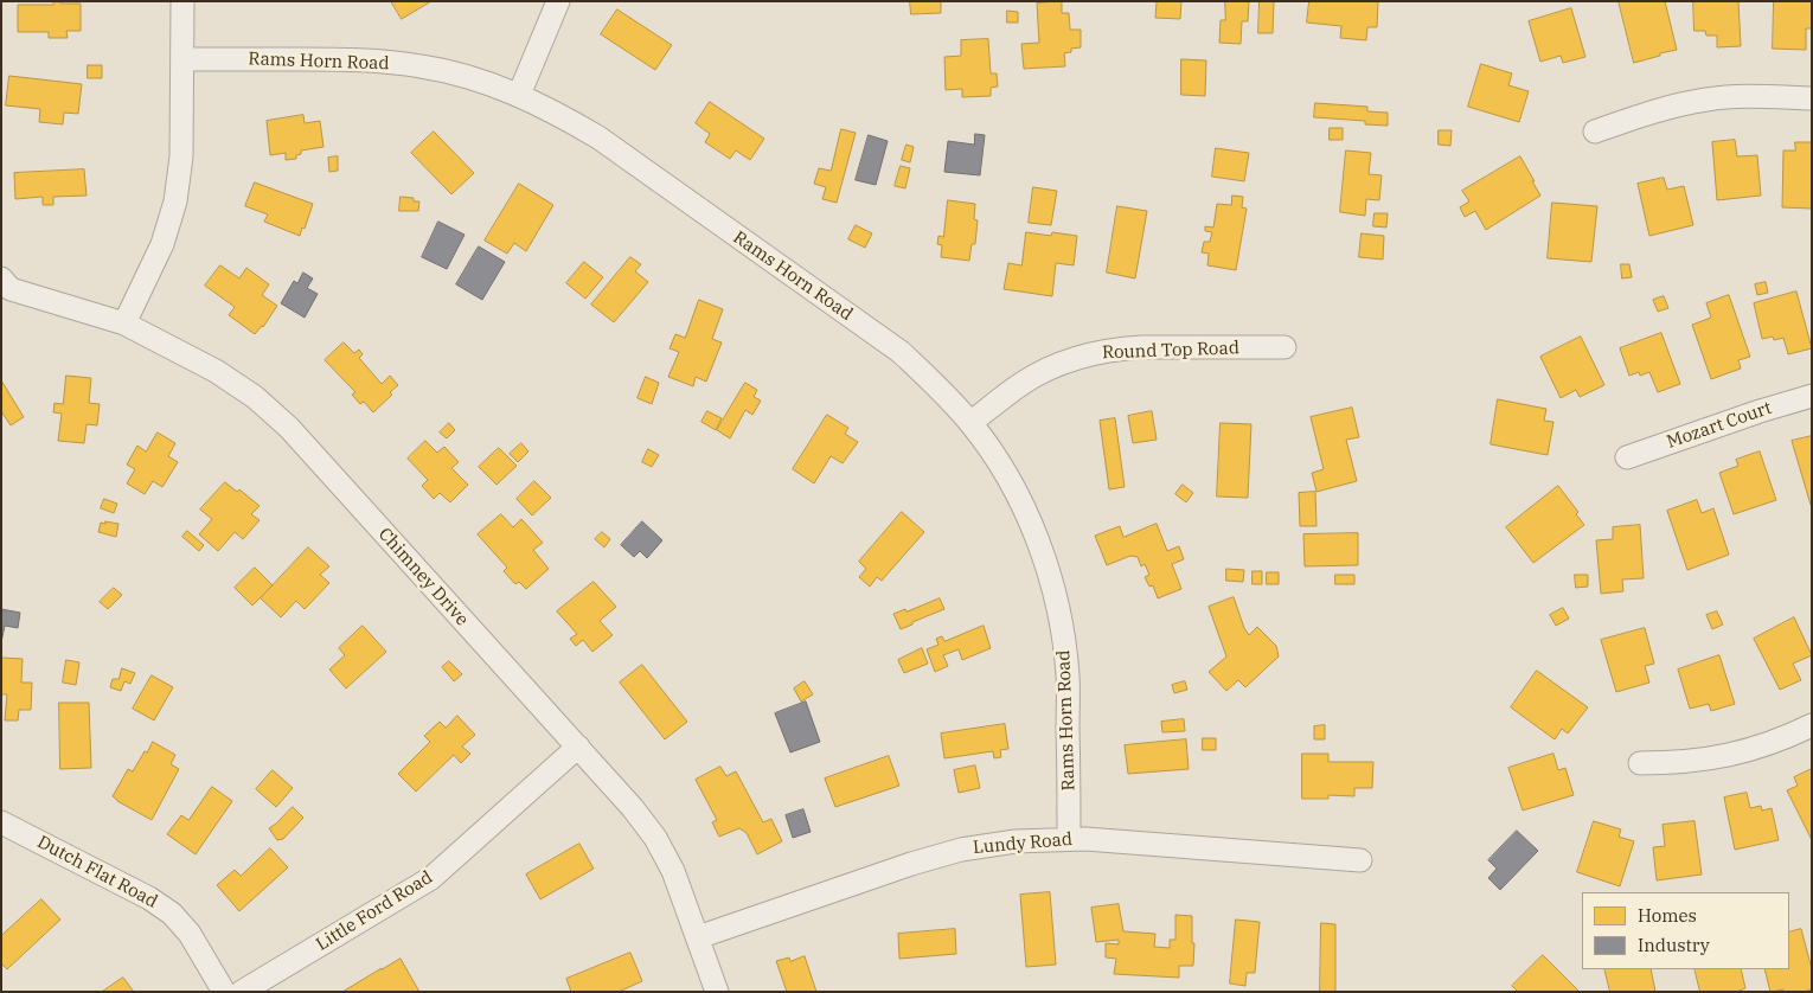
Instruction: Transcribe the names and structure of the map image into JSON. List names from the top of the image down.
{
  "streets": {
    "street": [
      "Rams Horn Road",
      "Round Top Road",
      "Mozart Court",
      "Chimney Drive",
      "Lundy Road",
      "Dutch Flat Road",
      "Little Ford Road"
    ]
  },
  "crossings": [
    ["Rams Horn Road", "Round Top Road"],
    ["Rams Horn Road", "Lundy Road"],
    ["Chimney Drive", "Lundy Road"],
    ["Chimney Drive", "Little Ford Road"]
  ],
  "legend": ["Homes", "Industry"]
}
